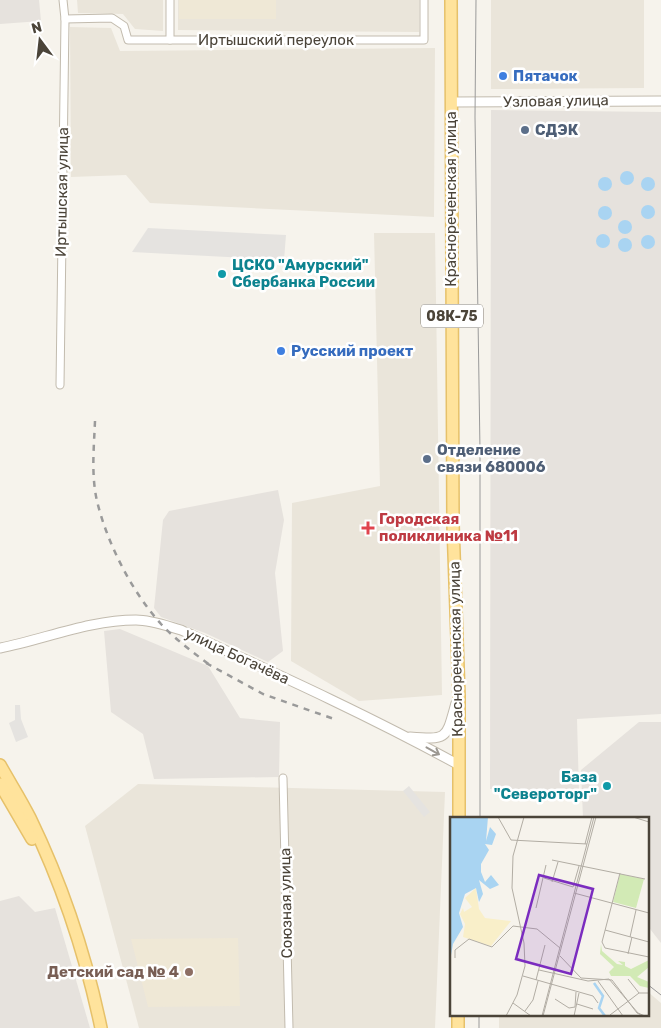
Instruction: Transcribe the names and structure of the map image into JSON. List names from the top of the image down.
{
  "streets": {
    "main road": ["Краснореченская улица", "08К-75"],
    "street": [
      "Иртышский переулок",
      "Узловая улица",
      "Иртышская улица",
      "улица Богачёва",
      "Союзная улица"
    ]
  },
  "crossings": [
    ["Иртышский переулок", "Иртышская улица"],
    ["Узловая улица", "Краснореченская улица"],
    ["Краснореченская улица", "улица Богачёва"]
  ],
  "places": {
    "other": [
      "Пятачок",
      "СДЭК",
      "ЦСКО \"Амурский\" Сбербанка России",
      "Русский проект",
      "Отделение связи 680006",
      "База \"Североторг\"",
      "Детский сад № 4"
    ],
    "health": ["Городская поликлиника №11"]
  },
  "north": "top"
}
